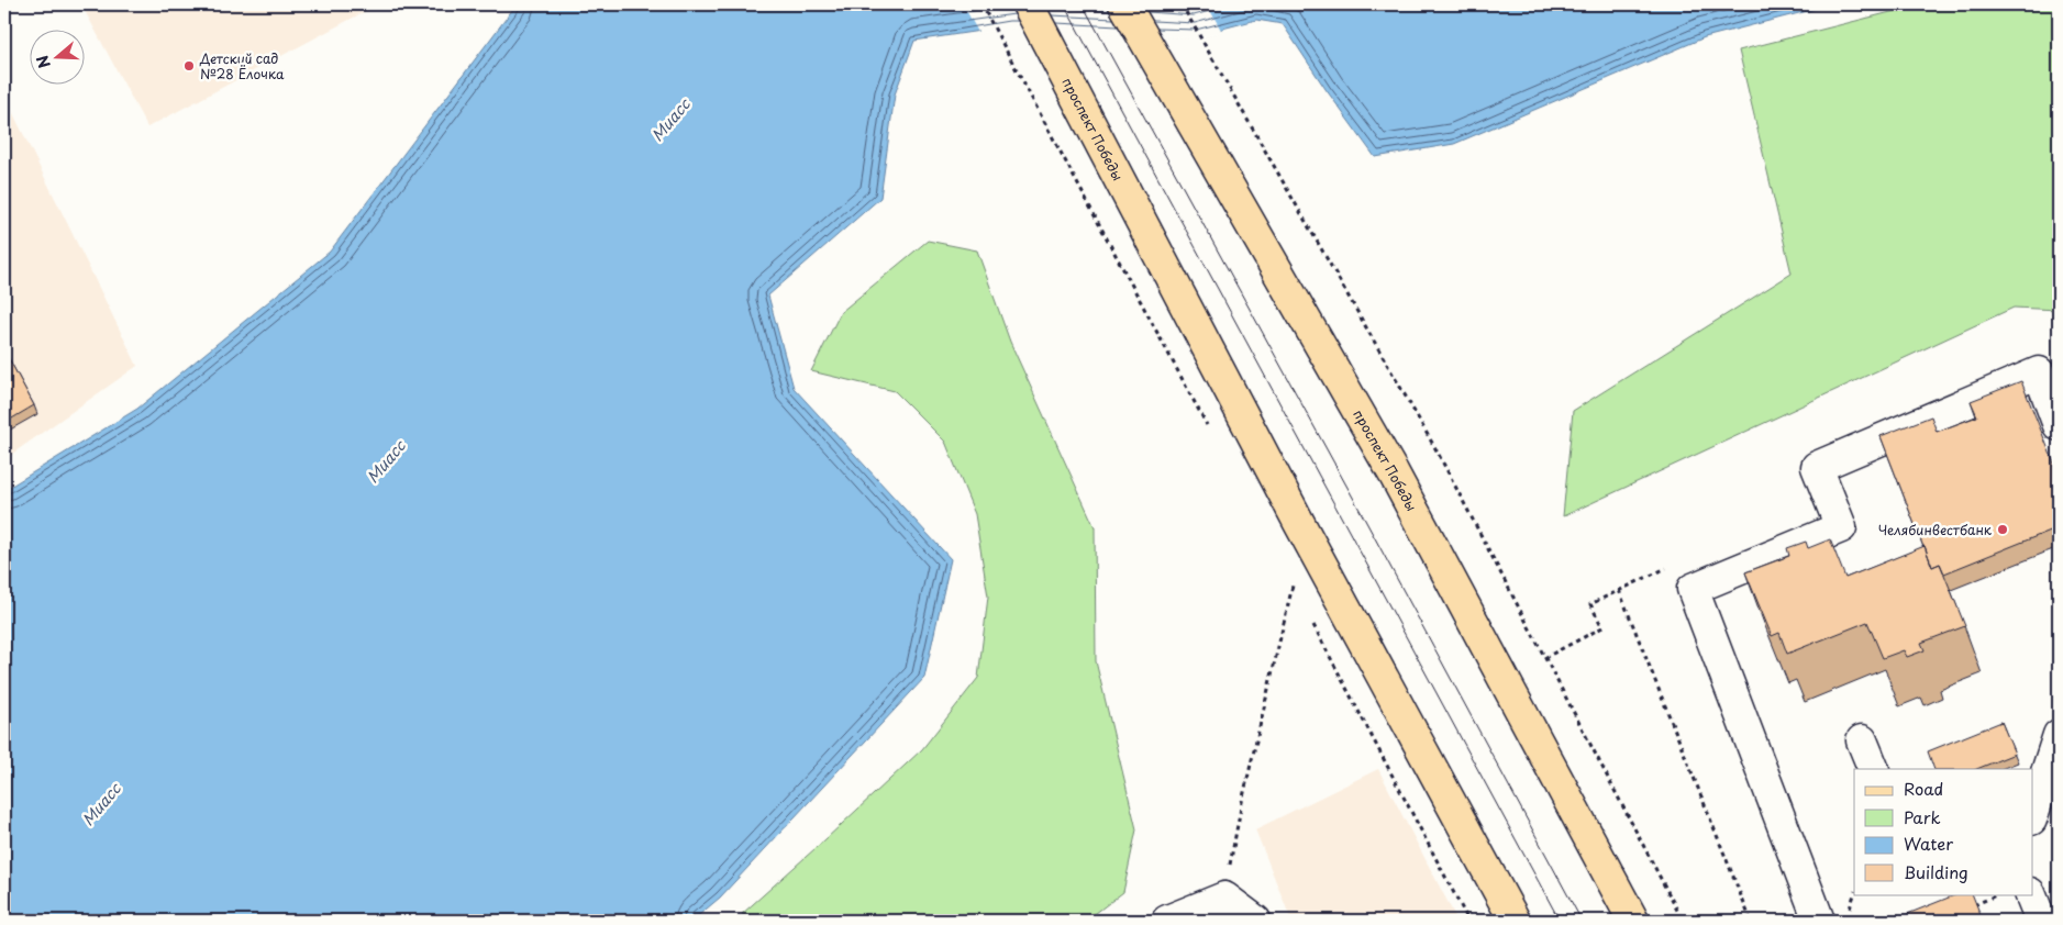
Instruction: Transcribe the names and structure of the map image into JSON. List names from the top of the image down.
{
  "streets": {
    "main road": ["проспект Победы"]
  },
  "water": ["Миасс"],
  "places": ["Детский сад №28 Ёлочка", "Челябинвестбанк"],
  "legend": [
    "Road",
    "Park",
    "Water",
    "Building"
  ],
  "north": "left"
}
